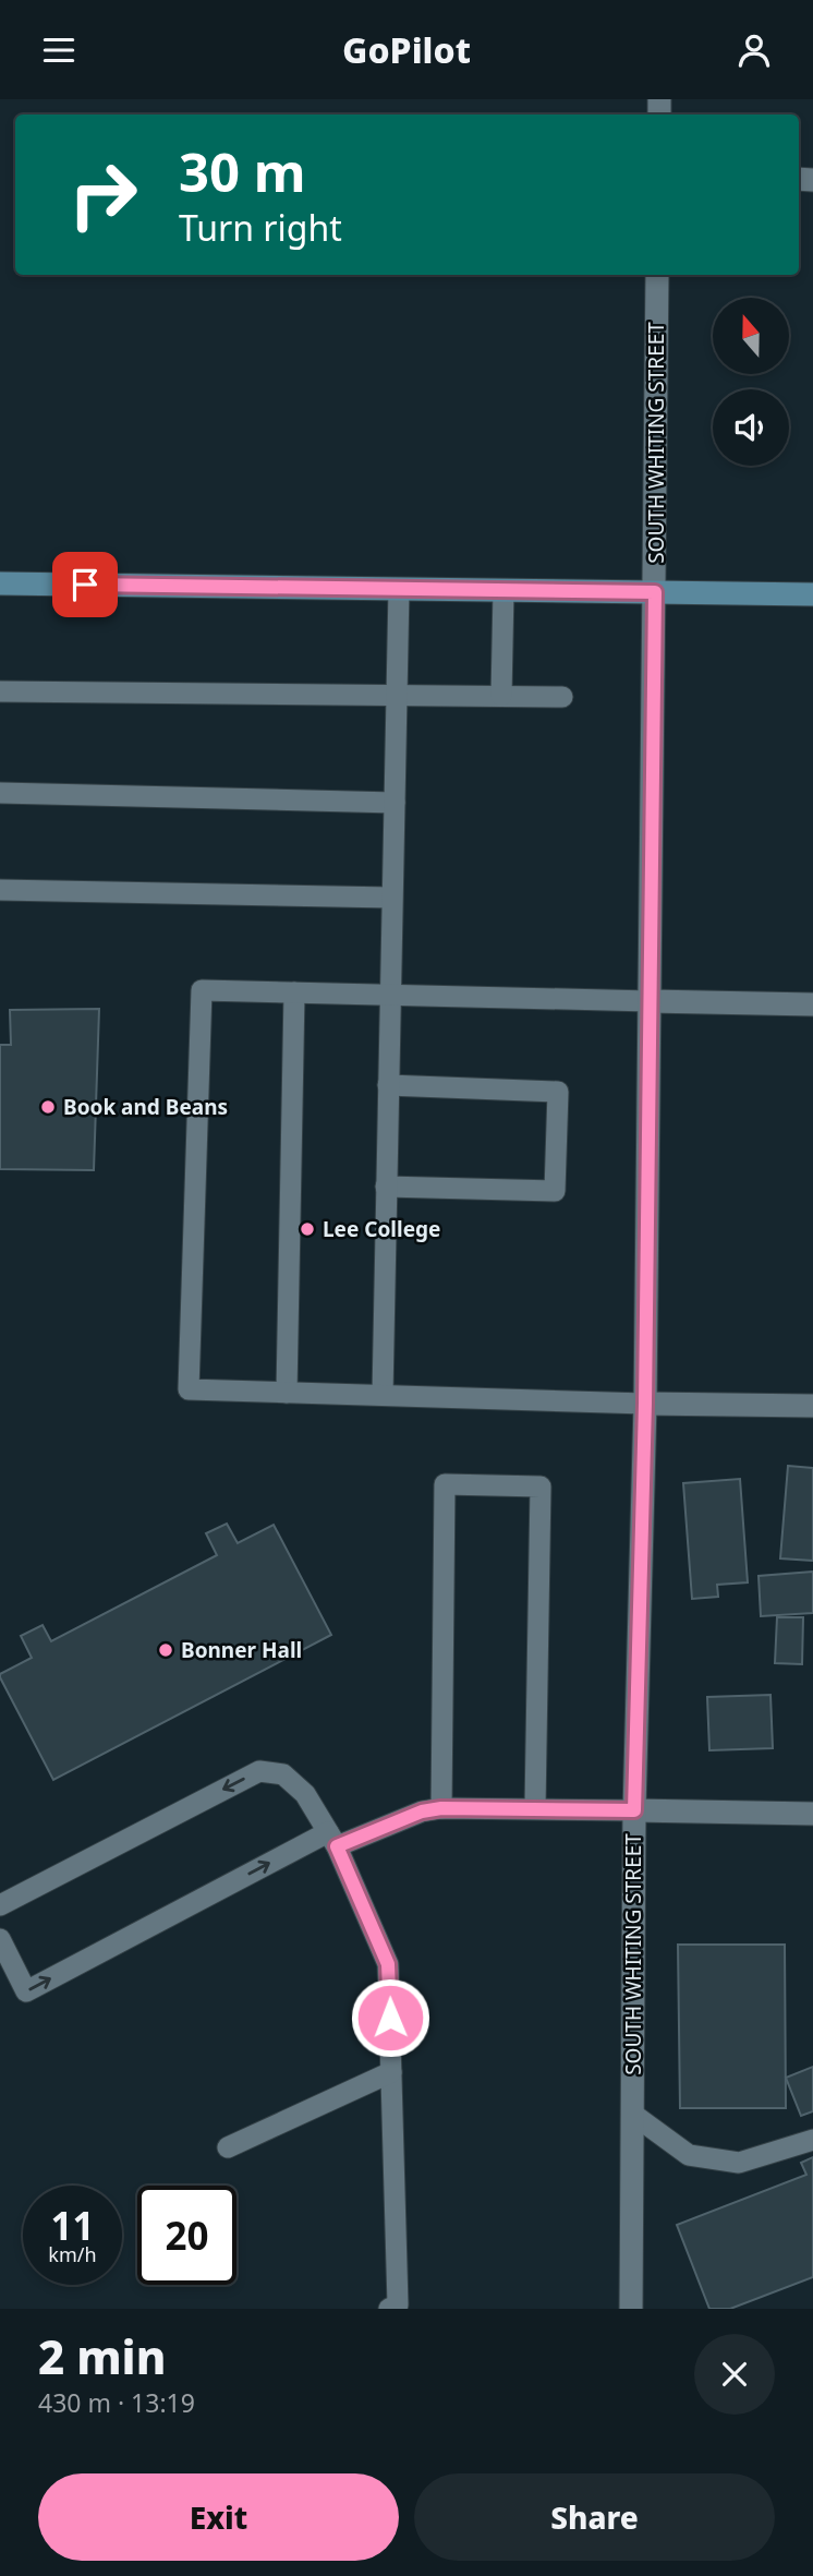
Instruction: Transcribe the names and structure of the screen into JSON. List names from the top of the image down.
{
  "streets": {
    "street": ["SOUTH WHITING STREET"]
  },
  "places": ["Book and Beans", "Lee College", "Bonner Hall"],
  "north": "top",
  "page": {
    "header": "GoPilot",
    "turn": ["30 m", "Turn right"],
    "speed": "11 km/h",
    "limit": "20",
    "heading": ["2 min", "430 m · 13:19"],
    "buttons": ["Exit", "Share"]
  }
}
